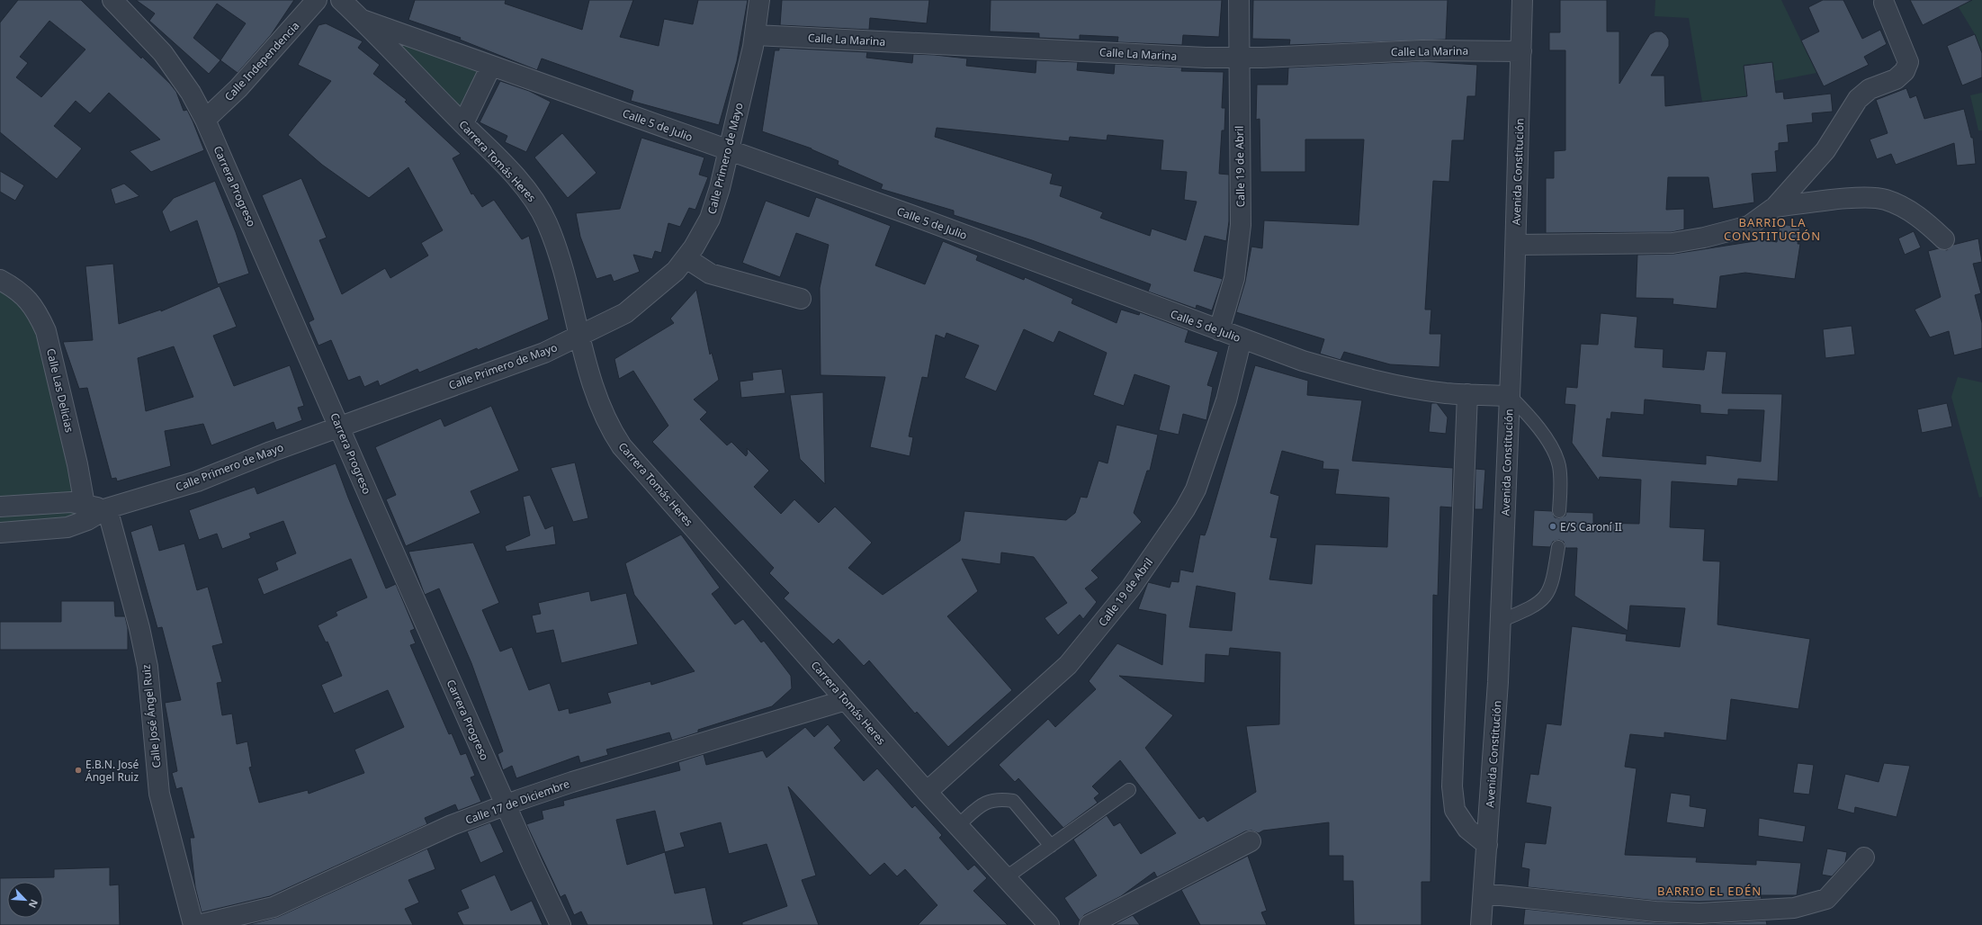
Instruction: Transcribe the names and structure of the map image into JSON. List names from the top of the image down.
{
  "streets": {
    "street": [
      "Calle La Marina",
      "Calle Independencia",
      "Calle 5 de Julio",
      "Calle Primero de Mayo",
      "Carrera Tomás Heres",
      "Calle 19 de Abril",
      "Avenida Constitución",
      "Carrera Progreso",
      "Calle Las Delicias",
      "Calle José Ángel Ruiz",
      "Calle 17 de Diciembre"
    ]
  },
  "crossings": [
    ["Calle La Marina", "Calle Primero de Mayo"],
    ["Calle La Marina", "Calle 19 de Abril"],
    ["Calle La Marina", "Avenida Constitución"],
    ["Calle Independencia", "Carrera Progreso"],
    ["Calle 5 de Julio", "Calle Primero de Mayo"],
    ["Calle 5 de Julio", "Carrera Tomás Heres"],
    ["Calle 5 de Julio", "Calle 19 de Abril"],
    ["Calle 5 de Julio", "Avenida Constitución"],
    ["Calle Primero de Mayo", "Carrera Tomás Heres"],
    ["Calle Primero de Mayo", "Carrera Progreso"],
    ["Calle Primero de Mayo", "Calle Las Delicias"],
    ["Calle Primero de Mayo", "Calle José Ángel Ruiz"],
    ["Carrera Tomás Heres", "Calle 19 de Abril"],
    ["Carrera Tomás Heres", "Calle 17 de Diciembre"],
    ["Carrera Progreso", "Calle 17 de Diciembre"]
  ],
  "districts": ["BARRIO LA CONSTITUCIÓN", "BARRIO EL EDÉN"],
  "places": ["E/S Caroní II", "E.B.N. José Ángel Ruiz"],
  "north": "bottom right"
}
